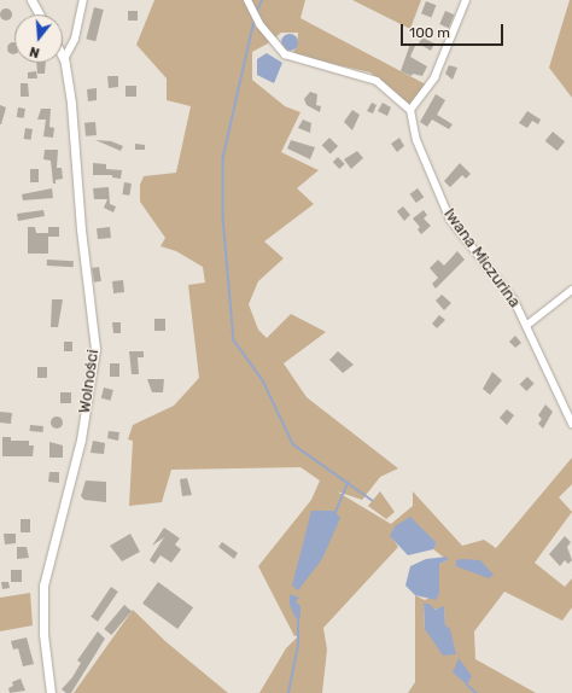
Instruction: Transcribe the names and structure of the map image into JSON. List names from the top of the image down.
{
  "streets": {
    "street": ["Iwana Miczurina", "Wolności"]
  },
  "scale_bar": "100 m",
  "north": "bottom"
}
